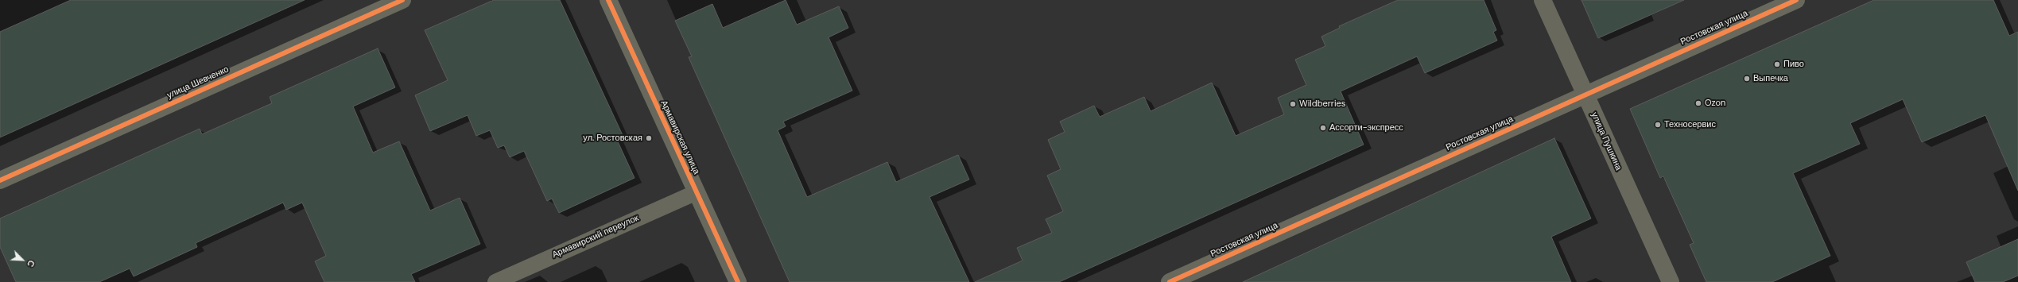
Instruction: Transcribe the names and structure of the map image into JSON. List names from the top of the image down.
{
  "streets": {
    "street": [
      "Ростовская улица",
      "улица Шевченко",
      "Армавирская улица",
      "улица Пушкина"
    ],
    "lane": ["Армавирский переулок"]
  },
  "crossings": [
    ["Ростовская улица", "улица Пушкина"],
    ["Армавирская улица", "Армавирский переулок"]
  ],
  "places": [
    "Пиво",
    "Выпечка",
    "Ozon",
    "Wildberries",
    "Техносервис",
    "Ассорти-экспресс",
    "ул. Ростовская"
  ],
  "north": "bottom right"
}
